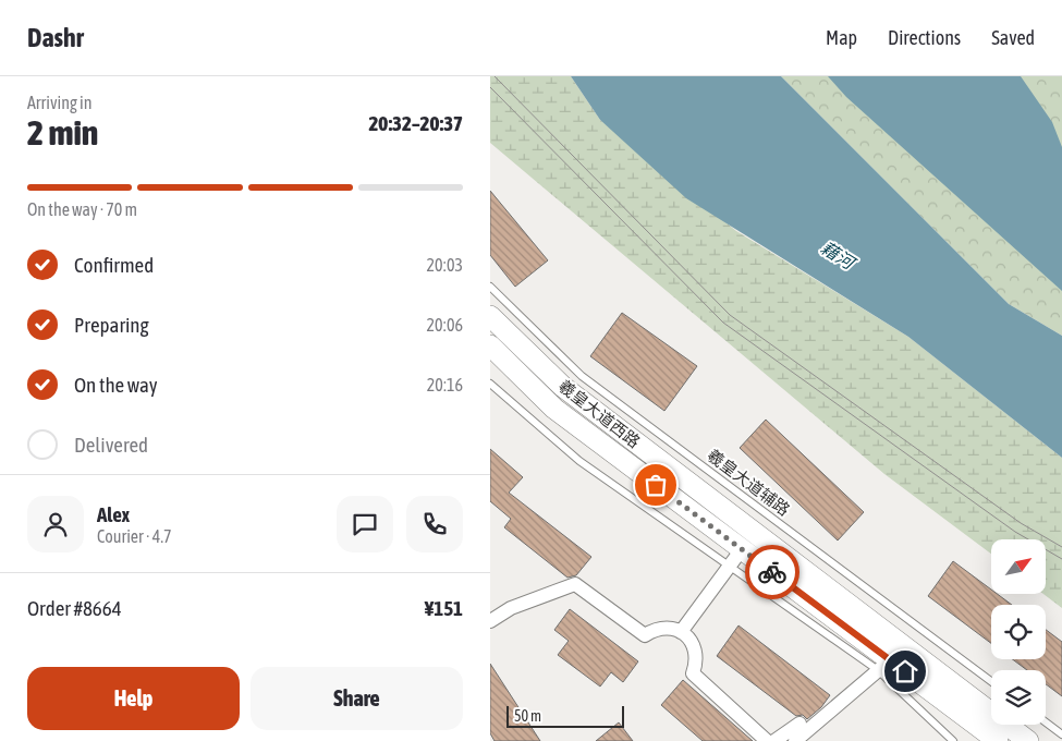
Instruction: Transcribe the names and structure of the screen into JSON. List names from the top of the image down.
{
  "streets": {
    "main road": ["羲皇大道西路"],
    "lane": ["羲皇大道辅路"]
  },
  "water": ["藉河"],
  "scale_bar": "50 m",
  "north": "top right",
  "page": {
    "header": "Dashr",
    "nav": ["Map", "Directions", "Saved"],
    "heading": ["2 min", "Arriving in", "20:32–20:37"],
    "panel": [
      "Alex",
      "Courier · 4.7",
      "Order #8664",
      "¥151"
    ],
    "bar": "On the way · 70 m",
    "list": [
      ["Confirmed", "20:03"],
      ["Preparing", "20:06"],
      ["On the way", "20:16"],
      "Delivered"
    ],
    "buttons": ["Help", "Share"],
    "scale": "50 m"
  }
}
